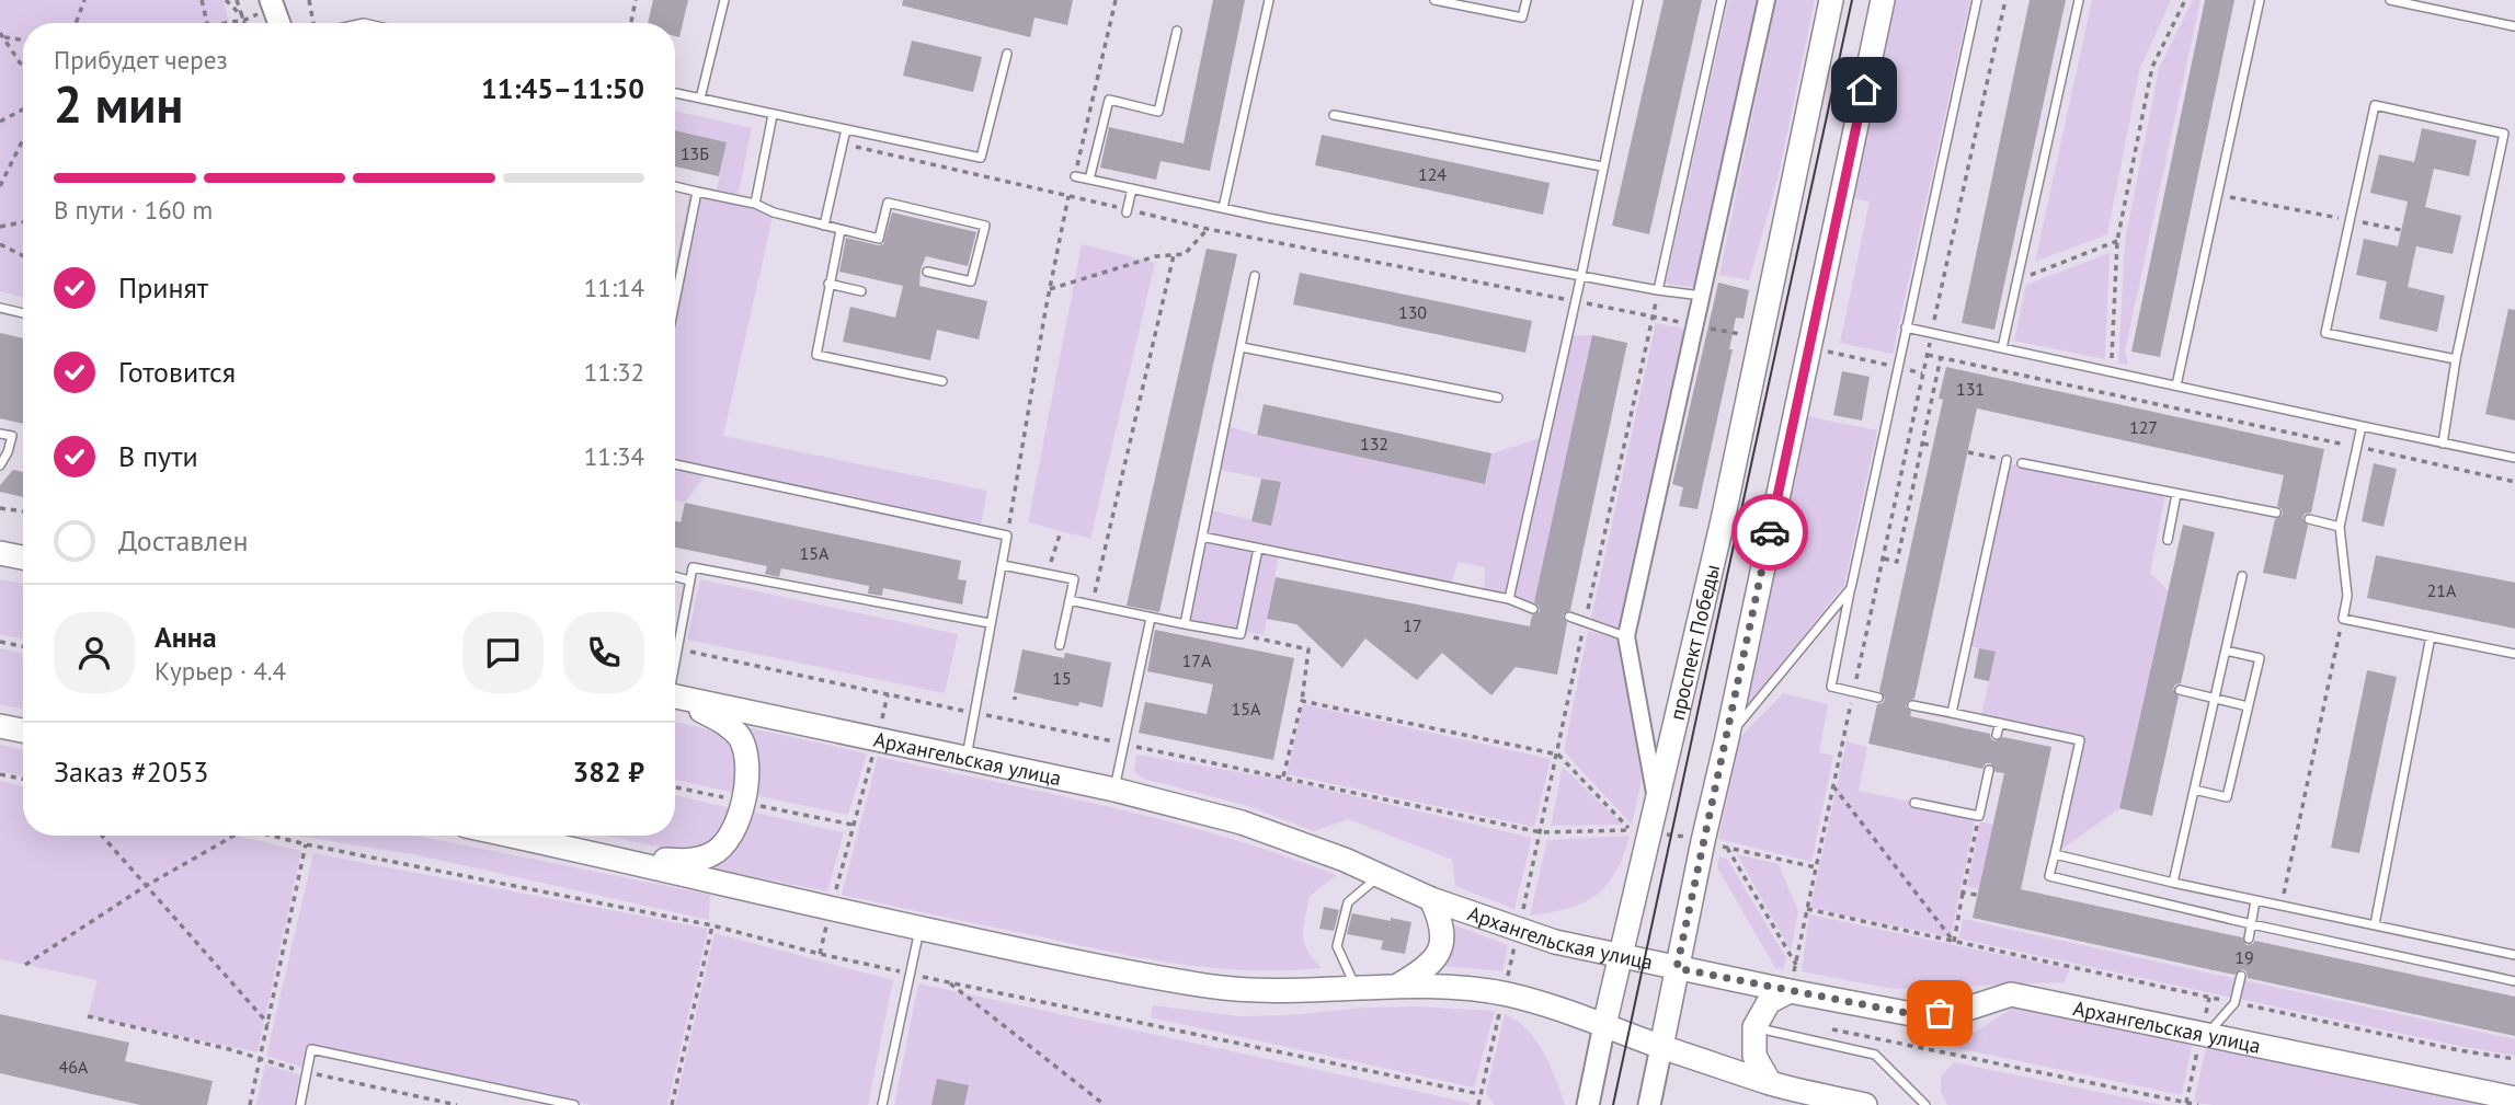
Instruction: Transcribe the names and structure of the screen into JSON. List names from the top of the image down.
{
  "streets": {
    "main road": ["проспект Победы", "Архангельская улица"]
  },
  "crossings": [
    ["проспект Победы", "Архангельская улица"]
  ],
  "house_numbers": [
    "13Б",
    "124",
    "130",
    "131",
    "127",
    "132",
    "15А",
    "21А",
    "17",
    "17А",
    "15",
    "15А",
    "19",
    "46А"
  ],
  "page": {
    "heading": ["2 мин", "Прибудет через", "11:45–11:50"],
    "panel": [
      "Анна",
      "Курьер · 4.4",
      "Заказ #2053",
      "382 ₽"
    ],
    "bar": "В пути · 160 m",
    "list": [
      ["Принят", "11:14"],
      ["Готовится", "11:32"],
      ["В пути", "11:34"],
      "Доставлен"
    ]
  }
}
